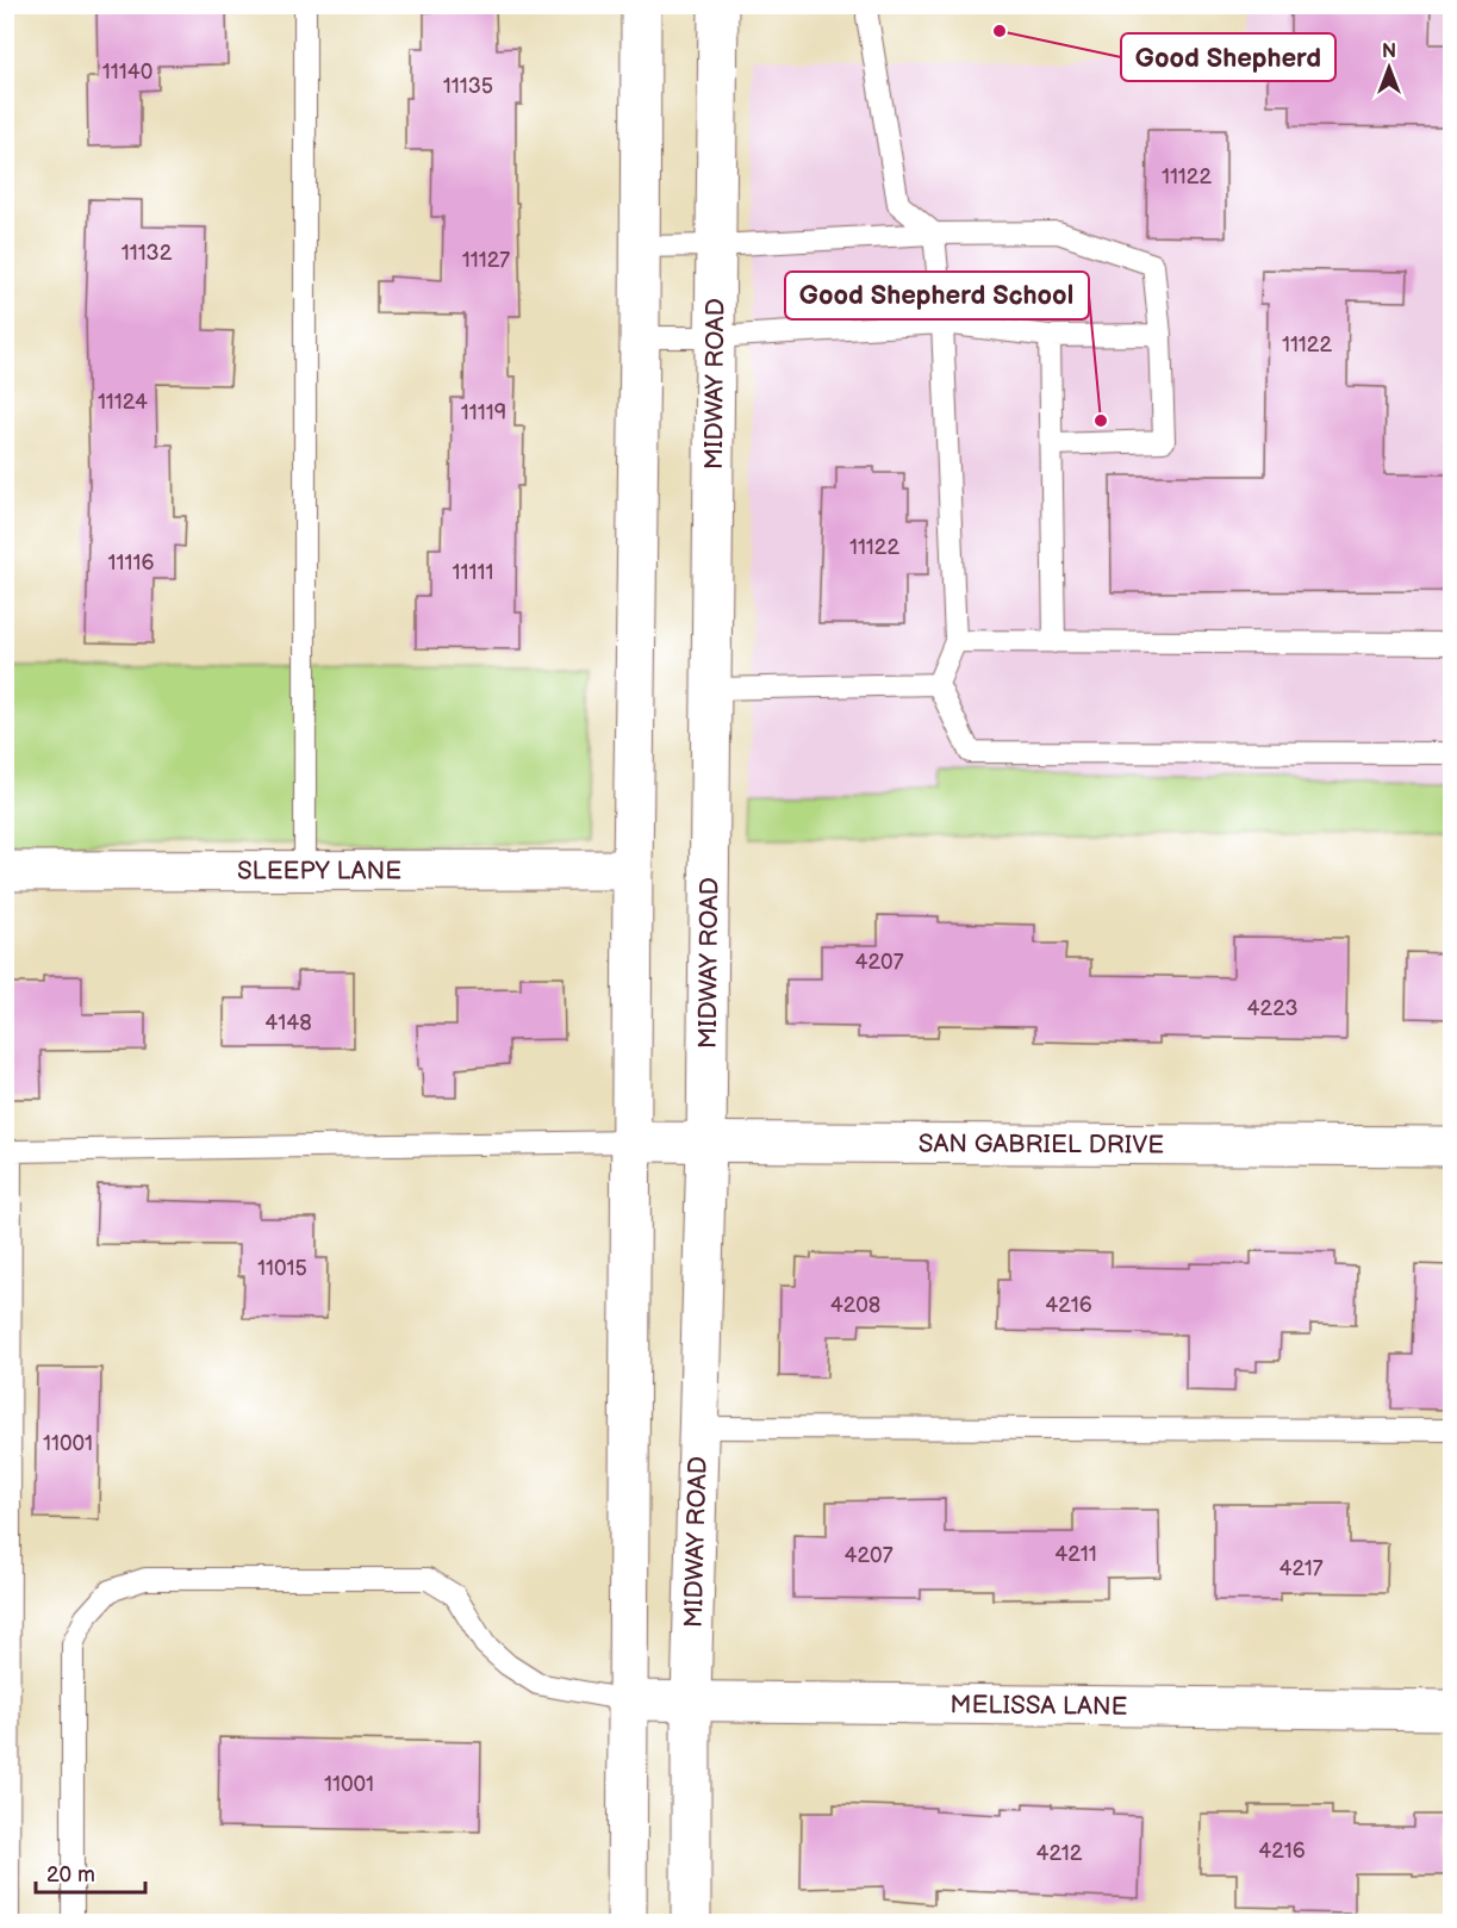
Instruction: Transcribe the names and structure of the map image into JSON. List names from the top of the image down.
{
  "streets": {
    "main road": [
      "MIDWAY ROAD",
      "SLEEPY LANE",
      "SAN GABRIEL DRIVE",
      "MELISSA LANE"
    ]
  },
  "crossings": [
    ["MIDWAY ROAD", "SAN GABRIEL DRIVE"],
    ["MIDWAY ROAD", "MELISSA LANE"]
  ],
  "places": ["Good Shepherd", "Good Shepherd School"],
  "house_numbers": [
    "11140",
    "11135",
    "11122",
    "11132",
    "11127",
    "11122",
    "11124",
    "11119",
    "11122",
    "11116",
    "11111",
    "4207",
    "4223",
    "4148",
    "11015",
    "4208",
    "4216",
    "11001",
    "4211",
    "4207",
    "4217",
    "11001",
    "4216",
    "4212"
  ],
  "scale_bar": "20 m",
  "north": "top"
}
